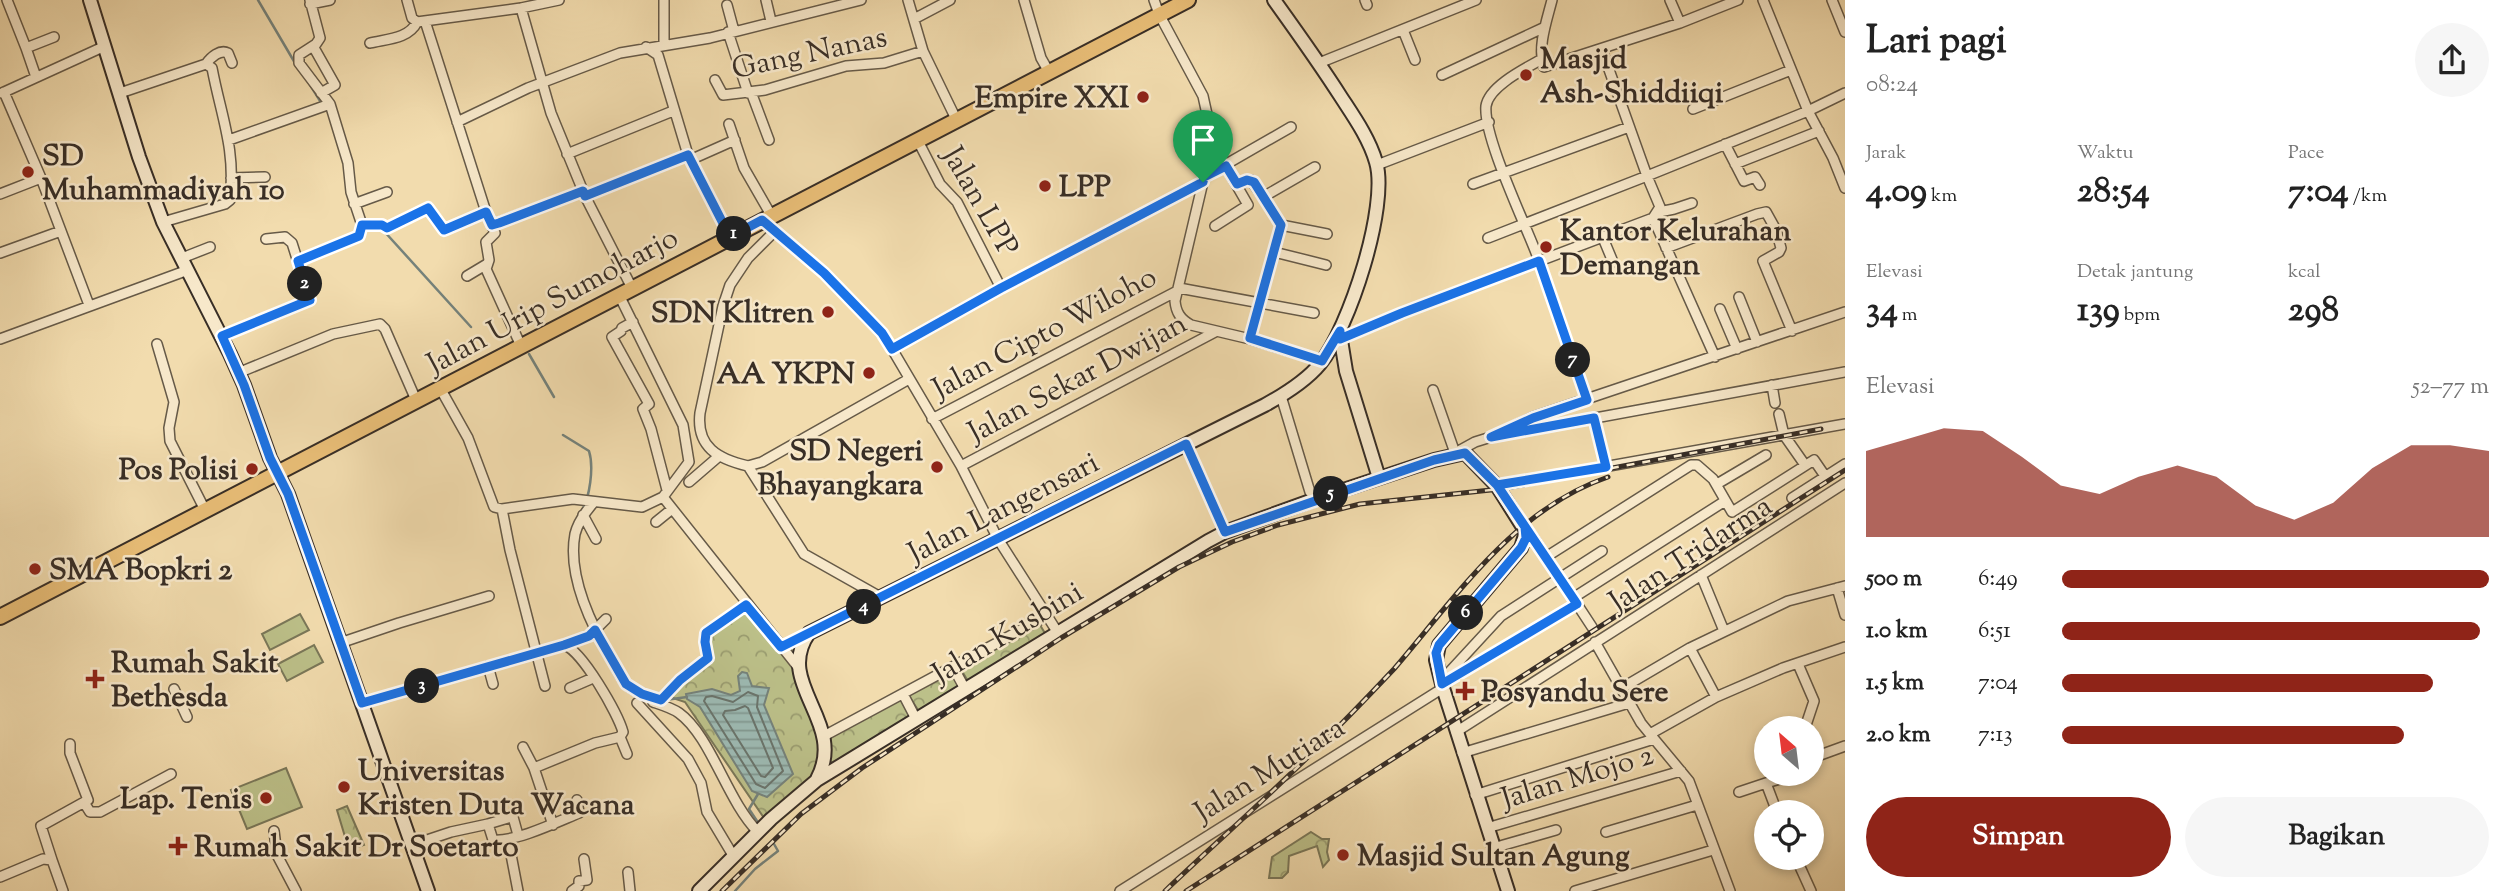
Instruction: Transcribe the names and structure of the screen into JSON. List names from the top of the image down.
{
  "streets": {
    "main road": ["Jalan Urip Sumoharjo", "Jalan Langensari", "Jalan Kusbini"],
    "street": [
      "Gang Nanas",
      "Jalan LPP",
      "Jalan Cipto Wiloho",
      "Jalan Sekar Dwijan",
      "Jalan Tridarma",
      "Jalan Mutiara",
      "Jalan Mojo 2"
    ]
  },
  "crossings": [
    ["Jalan LPP", "Jalan Urip Sumoharjo"]
  ],
  "places": {
    "other": [
      "Masjid Ash-Shiddiiqi",
      "Empire XXI",
      "SD Muhammadiyah 10",
      "LPP",
      "Kantor Kelurahan Demangan",
      "SDN Klitren",
      "AA YKPN",
      "SD Negeri Bhayangkara",
      "Pos Polisi",
      "SMA Bopkri 2",
      "Universitas Kristen Duta Wacana",
      "Lap. Tenis",
      "Masjid Sultan Agung"
    ],
    "health": ["Rumah Sakit Bethesda", "Posyandu Sere", "Rumah Sakit Dr Soetarto"]
  },
  "north": "top left",
  "page": {
    "heading": ["Lari pagi", "08:24"],
    "stats": [
      ["Jarak", "4.09 km"],
      ["Waktu", "28:54"],
      ["Pace", "7:04 /km"],
      ["Elevasi", "34 m"],
      ["Detak jantung", "139 bpm"],
      ["kcal", "298"]
    ],
    "pins": [
      "1",
      "2",
      "7",
      "5",
      "4",
      "6",
      "3"
    ],
    "chart": ["Elevasi", "52–77 m"],
    "list": [
      {
        "name": "500 m",
        "note": "6:49"
      },
      {
        "name": "1.0 km",
        "note": "6:51"
      },
      {
        "name": "1.5 km",
        "note": "7:04"
      },
      {
        "name": "2.0 km",
        "note": "7:13"
      }
    ],
    "buttons": ["Simpan", "Bagikan"]
  }
}
